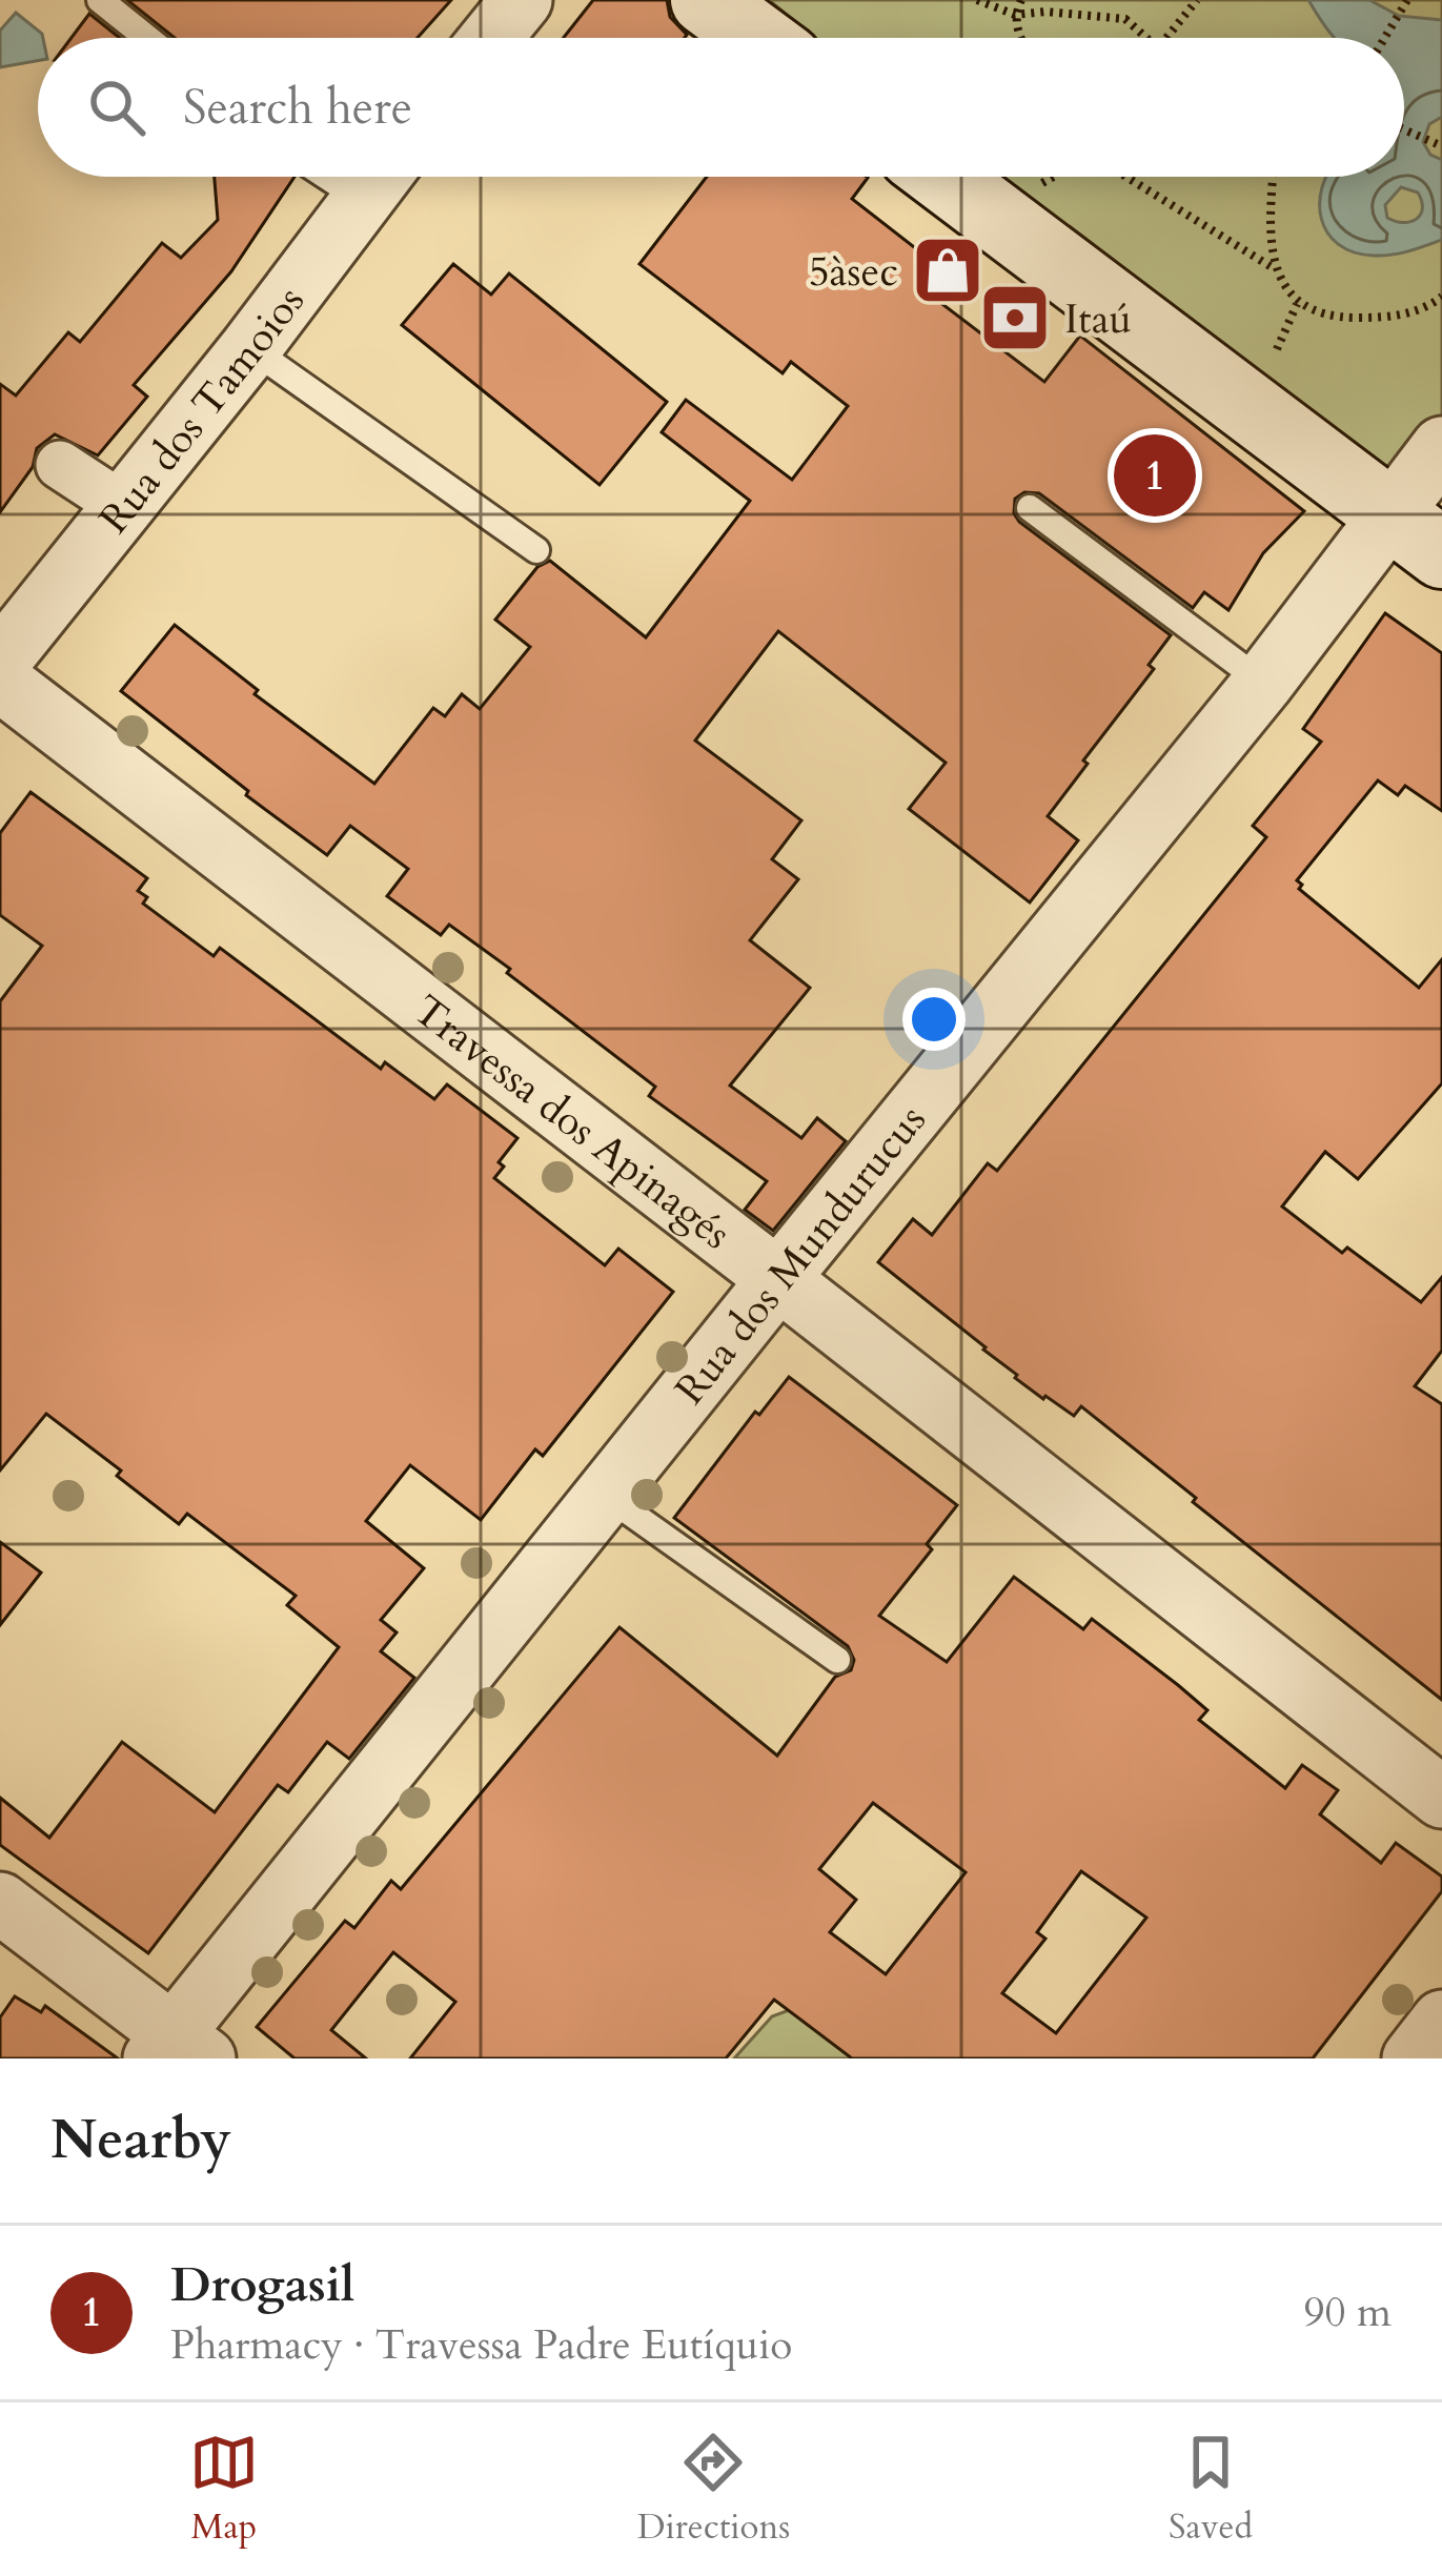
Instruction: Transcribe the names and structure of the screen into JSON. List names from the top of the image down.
{
  "streets": {
    "street": ["Rua dos Tamoios", "Travessa dos Apinagés", "Rua dos Mundurucus"]
  },
  "crossings": [
    ["Travessa dos Apinagés", "Rua dos Mundurucus"]
  ],
  "places": {
    "shop": ["5àsec"],
    "bank": ["Itaú"]
  },
  "page": {
    "search": "Search here",
    "pins": "1",
    "heading": "Nearby",
    "list": [
      {
        "mark": "1",
        "name": "Drogasil",
        "note": "Pharmacy · Travessa Padre Eutíquio",
        "value": "90 m"
      }
    ],
    "nav": ["Map", "Directions", "Saved"]
  }
}
